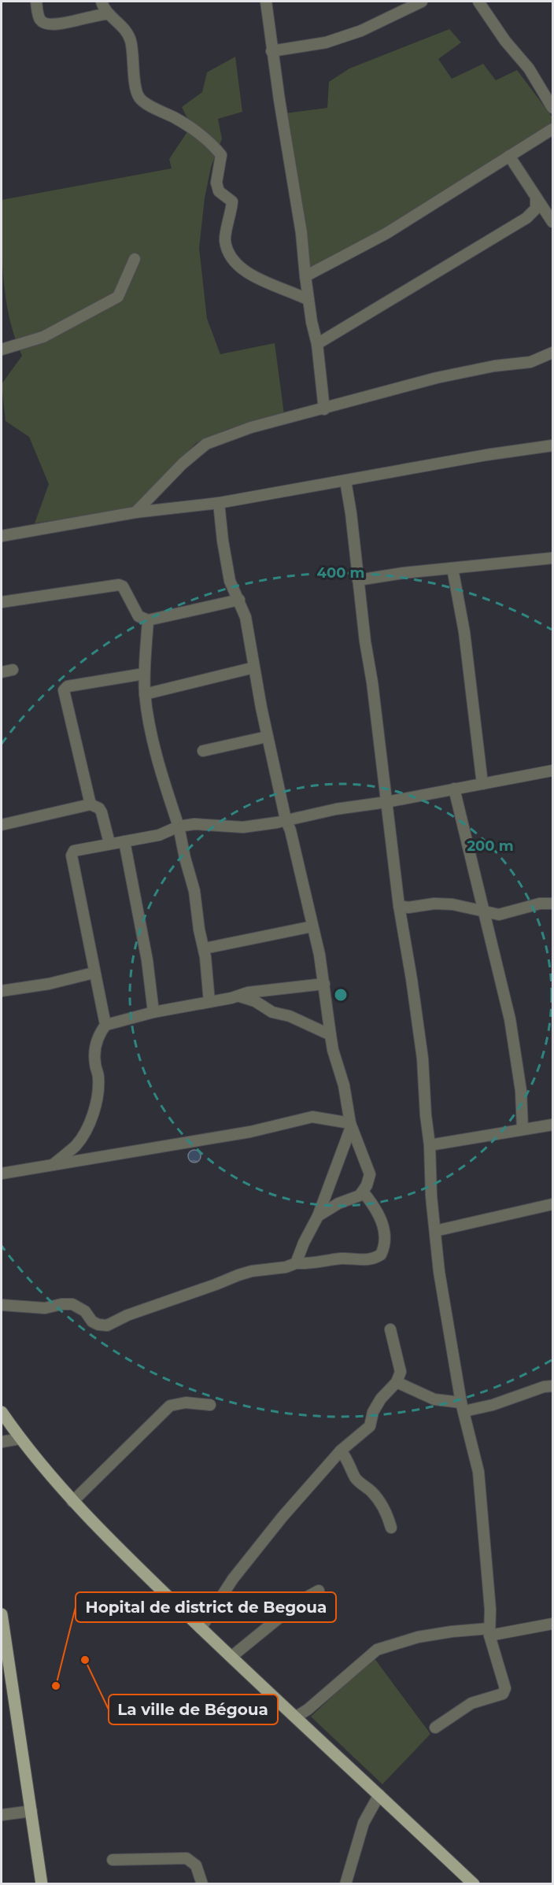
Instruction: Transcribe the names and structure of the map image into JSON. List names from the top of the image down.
{
  "places": ["La ville de Bégoua", "Hopital de district de Begoua"],
  "rings": ["400 m", "200 m"]
}
